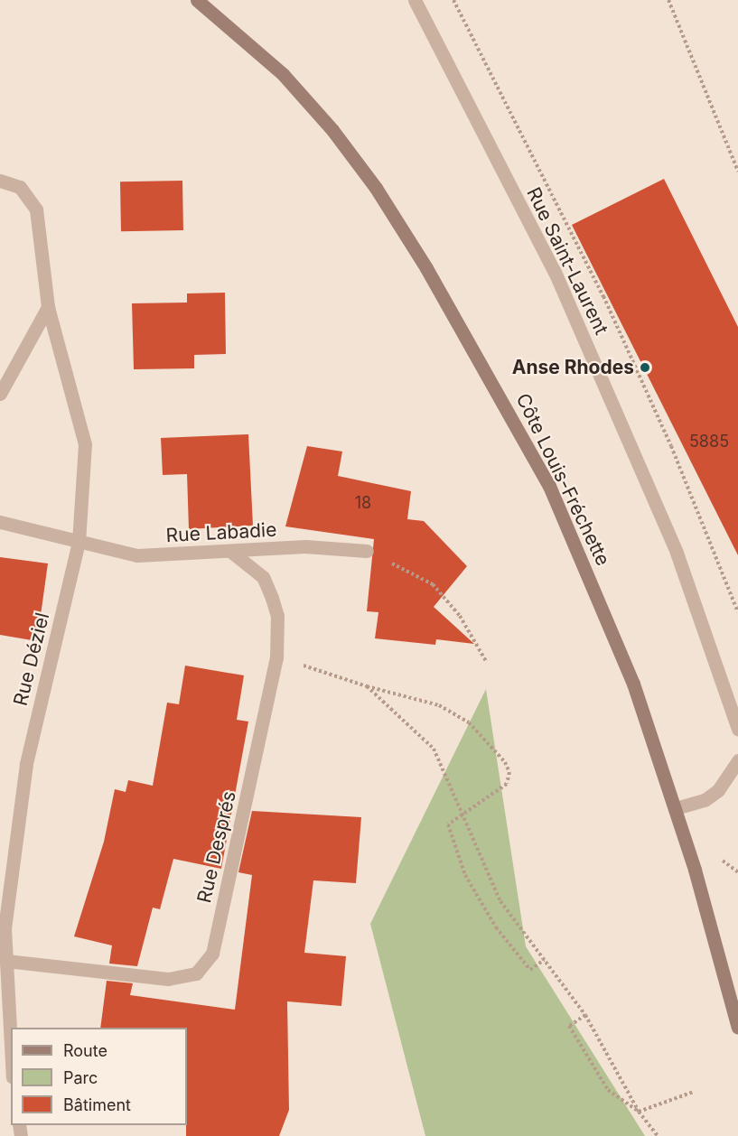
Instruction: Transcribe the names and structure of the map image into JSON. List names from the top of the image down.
{
  "streets": {
    "main road": ["Côte Louis-Fréchette"],
    "street": [
      "Rue Saint-Laurent",
      "Rue Labadie",
      "Rue Déziel",
      "Rue Després"
    ]
  },
  "crossings": [
    ["Rue Labadie", "Rue Déziel"],
    ["Rue Labadie", "Rue Després"],
    ["Rue Déziel", "Rue Després"]
  ],
  "places": ["Anse Rhodes"],
  "house_numbers": ["5885", "18"],
  "legend": ["Route", "Parc", "Bâtiment"]
}
